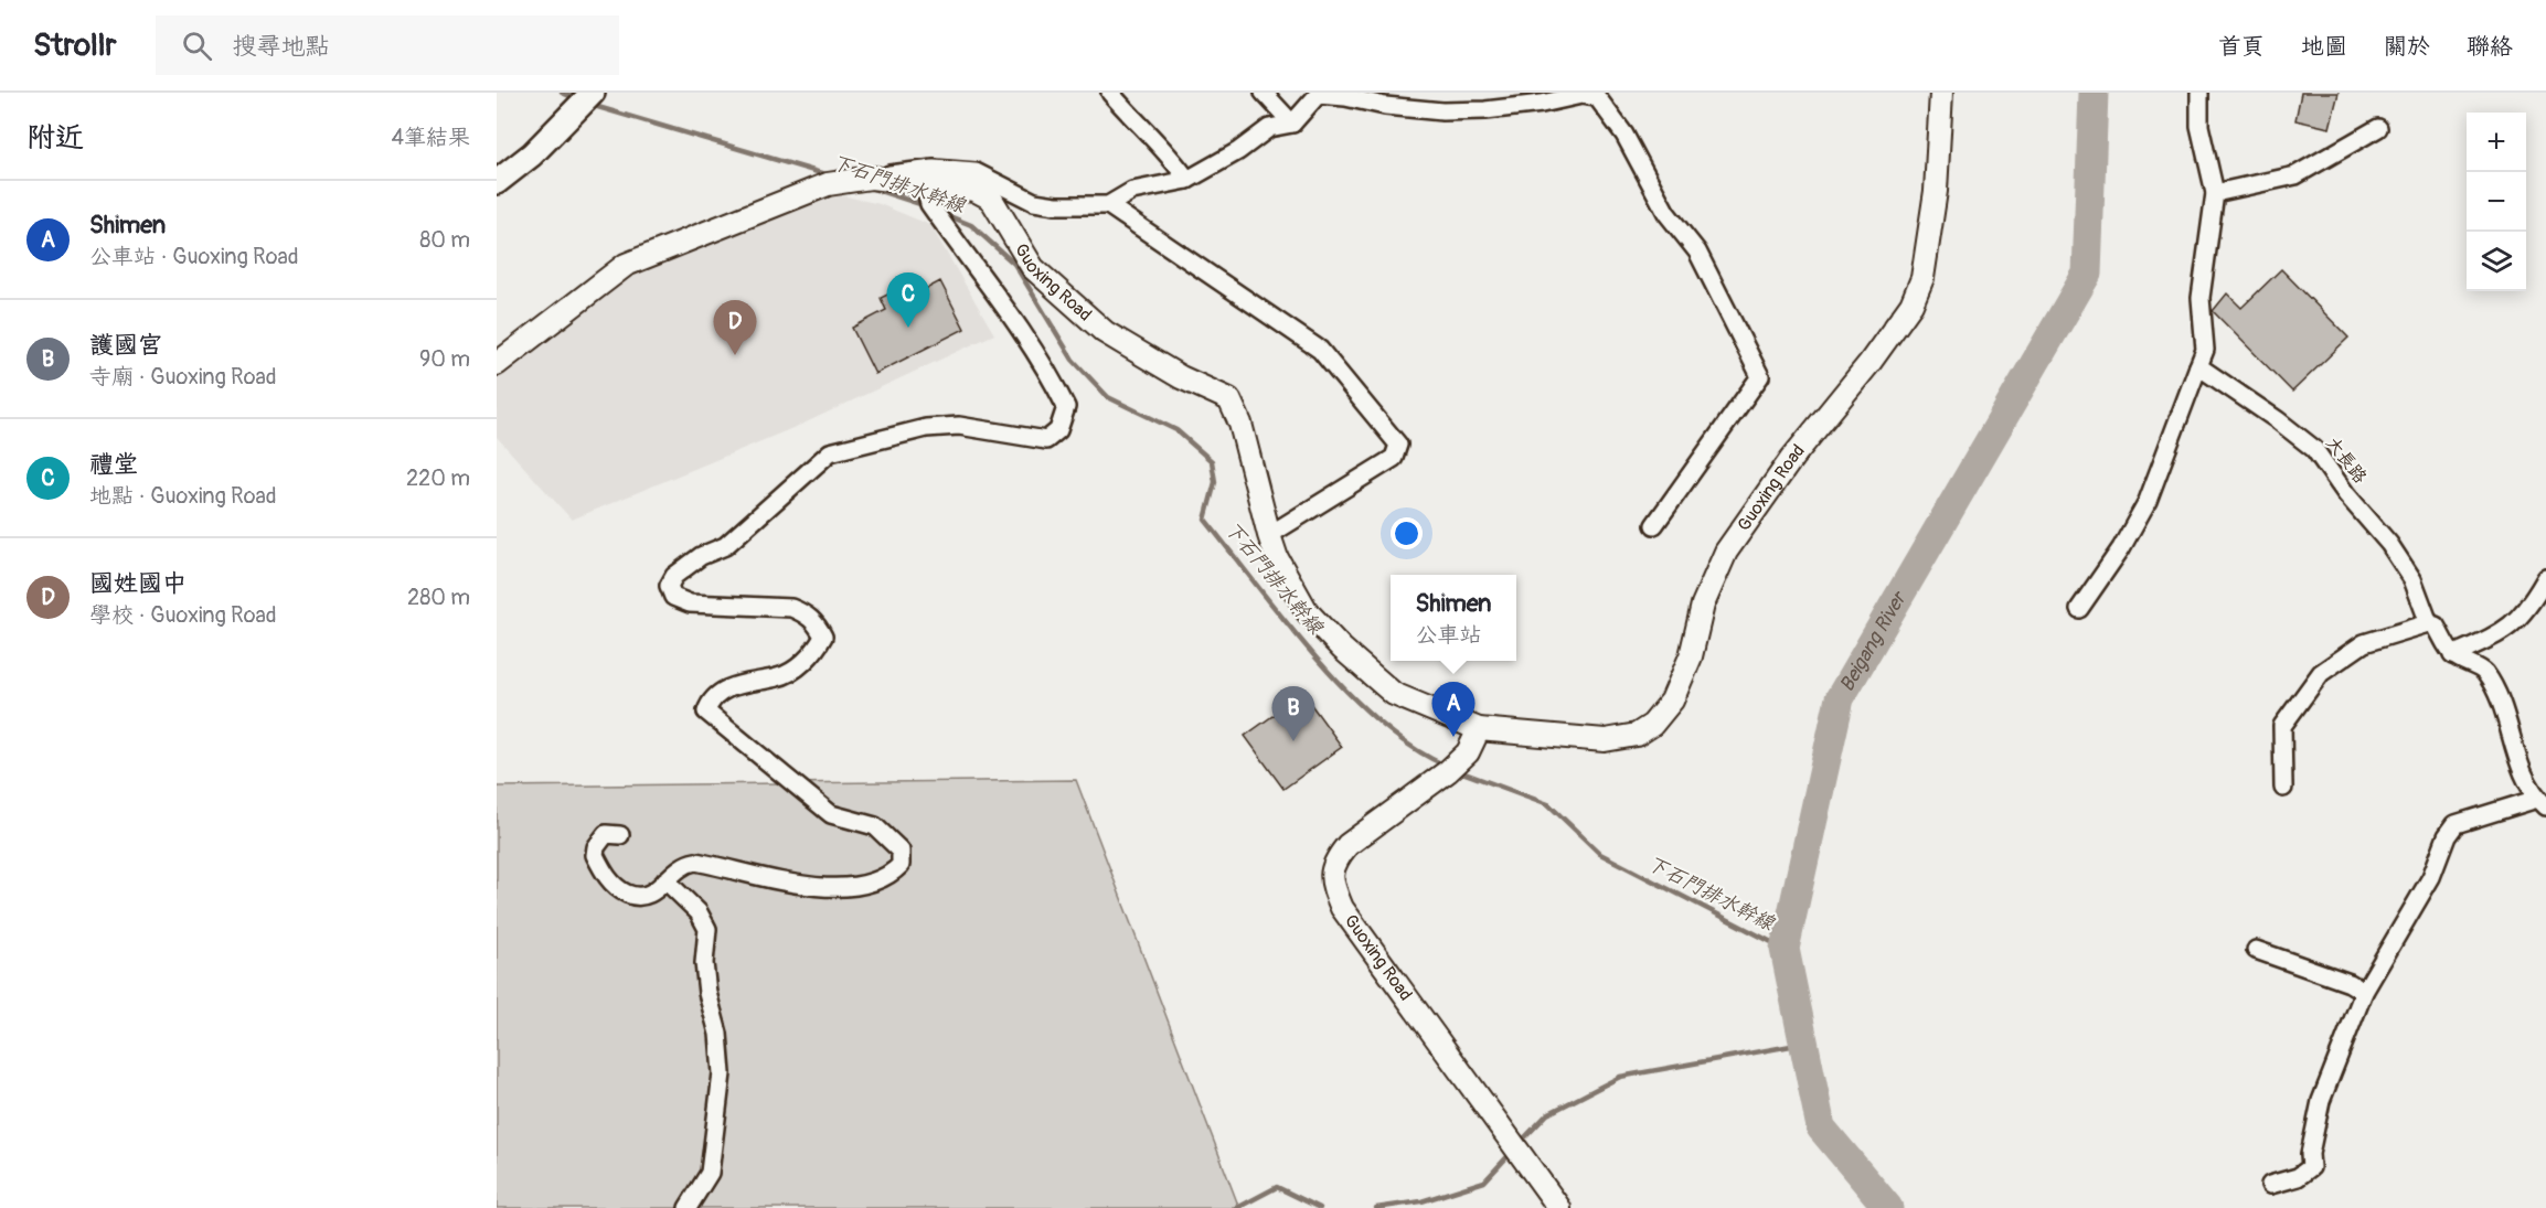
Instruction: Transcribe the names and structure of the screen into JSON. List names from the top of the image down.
{
  "streets": {
    "street": ["Guoxing Road", "大長路"]
  },
  "water": ["下石門排水幹線", "Beigang River"],
  "page": {
    "header": "Strollr",
    "search": "搜尋地點",
    "nav": [
      "首頁",
      "地圖",
      "關於",
      "聯絡"
    ],
    "heading": ["附近", "4筆結果"],
    "map_buttons": ["+", "−"],
    "list": [
      {
        "mark": "A",
        "name": "Shimen",
        "note": "公車站 · Guoxing Road",
        "value": "80 m"
      },
      {
        "mark": "B",
        "name": "護國宮",
        "note": "寺廟 · Guoxing Road",
        "value": "90 m"
      },
      {
        "mark": "C",
        "name": "禮堂",
        "note": "地點 · Guoxing Road",
        "value": "220 m"
      },
      {
        "mark": "D",
        "name": "國姓國中",
        "note": "學校 · Guoxing Road",
        "value": "280 m"
      }
    ],
    "pins": [
      "C",
      "D",
      "A",
      "B"
    ],
    "popup": ["Shimen", "公車站"]
  }
}
